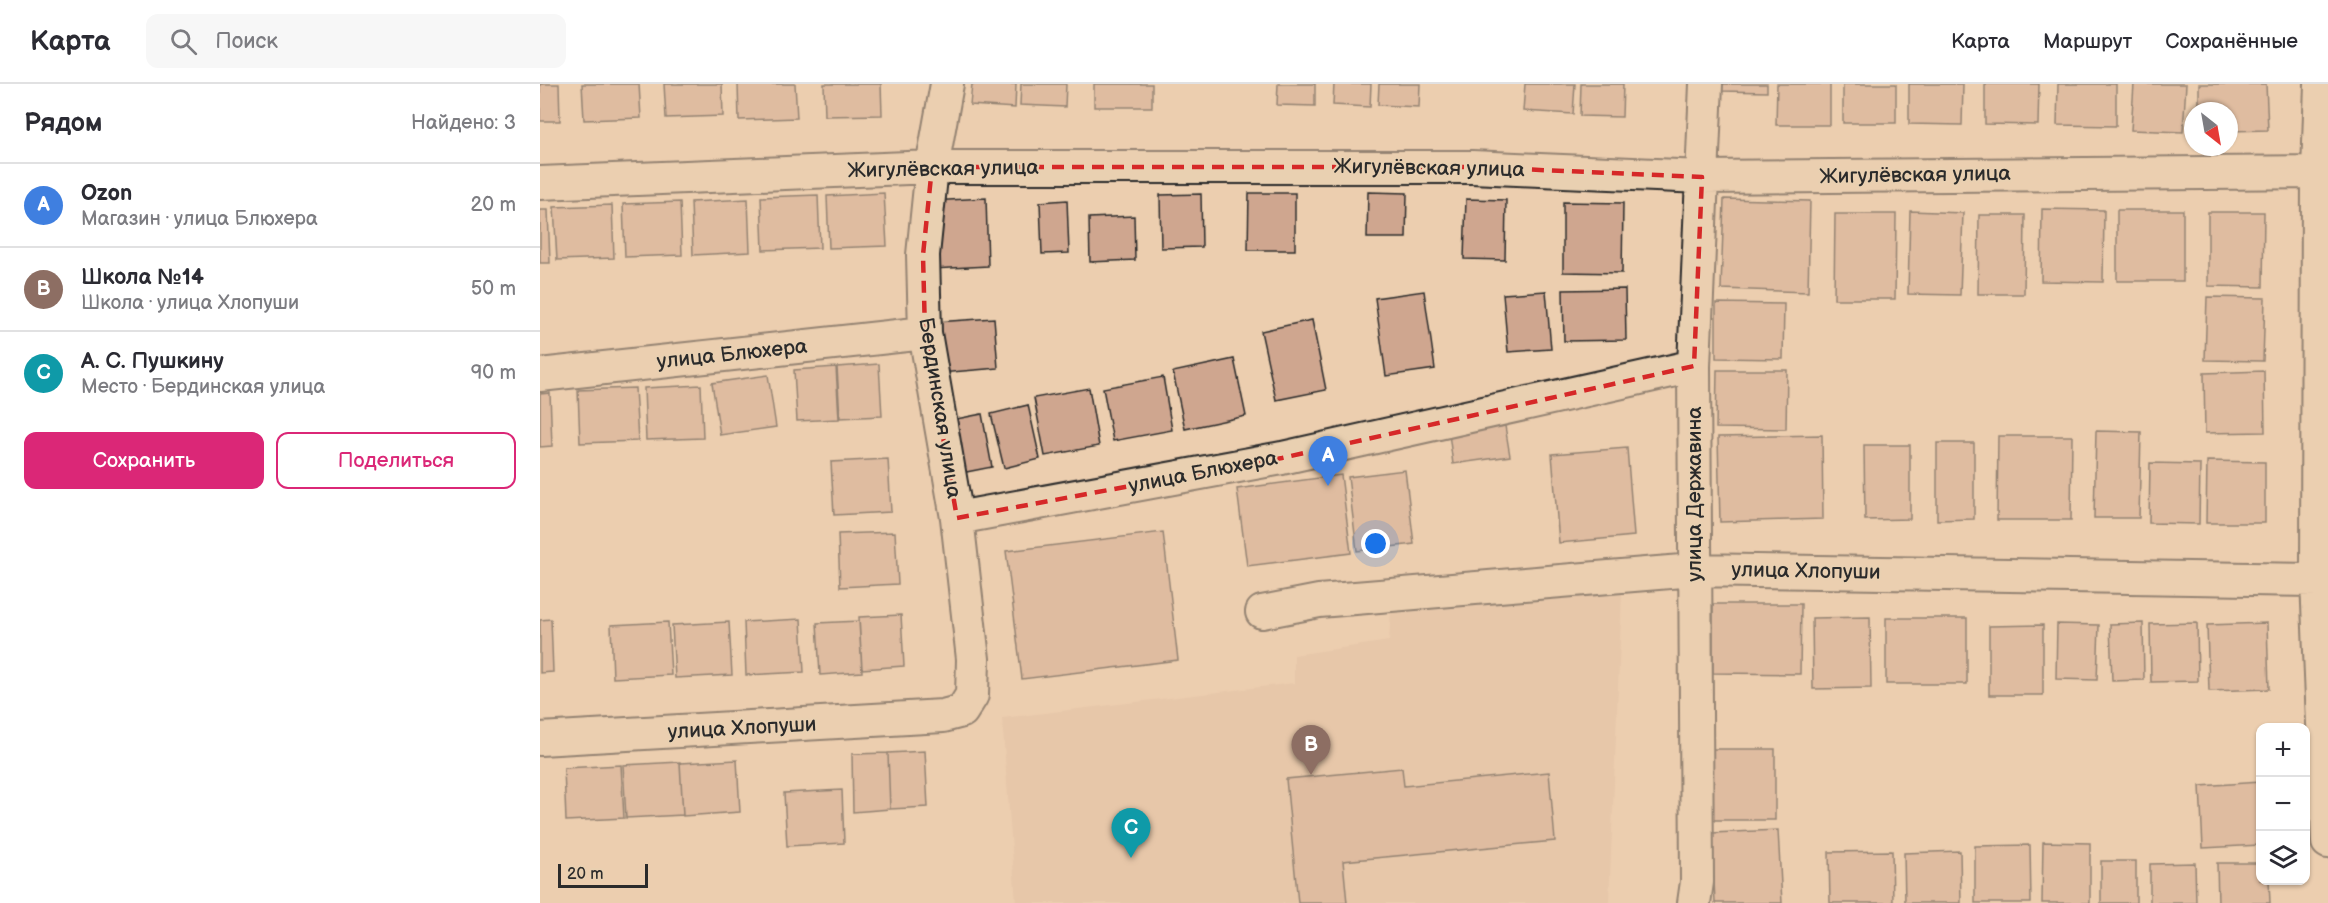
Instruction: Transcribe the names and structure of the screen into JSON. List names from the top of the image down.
{
  "streets": {
    "street": [
      "Жигулёвская улица",
      "улица Блюхера",
      "Бердинская улица",
      "улица Державина",
      "улица Хлопуши"
    ]
  },
  "crossings": [
    ["Жигулёвская улица", "Бердинская улица"],
    ["Жигулёвская улица", "улица Державина"],
    ["улица Блюхера", "Бердинская улица"],
    ["улица Блюхера", "улица Державина"],
    ["Бердинская улица", "улица Хлопуши"],
    ["улица Державина", "улица Хлопуши"]
  ],
  "scale_bar": "20 m",
  "north": "bottom right",
  "page": {
    "header": "Карта",
    "search": "Поиск",
    "nav": ["Карта", "Маршрут", "Сохранённые"],
    "heading": ["Рядом", "Найдено: 3"],
    "list": [
      {
        "mark": "A",
        "name": "Ozon",
        "note": "Магазин · улица Блюхера",
        "value": "20 m"
      },
      {
        "mark": "B",
        "name": "Школа №14",
        "note": "Школа · улица Хлопуши",
        "value": "50 m"
      },
      {
        "mark": "C",
        "name": "А. С. Пушкину",
        "note": "Место · Бердинская улица",
        "value": "90 m"
      }
    ],
    "buttons": ["Сохранить", "Поделиться"],
    "pins": ["A", "B", "C"],
    "map_buttons": ["+", "−"],
    "scale": "20 m"
  }
}
